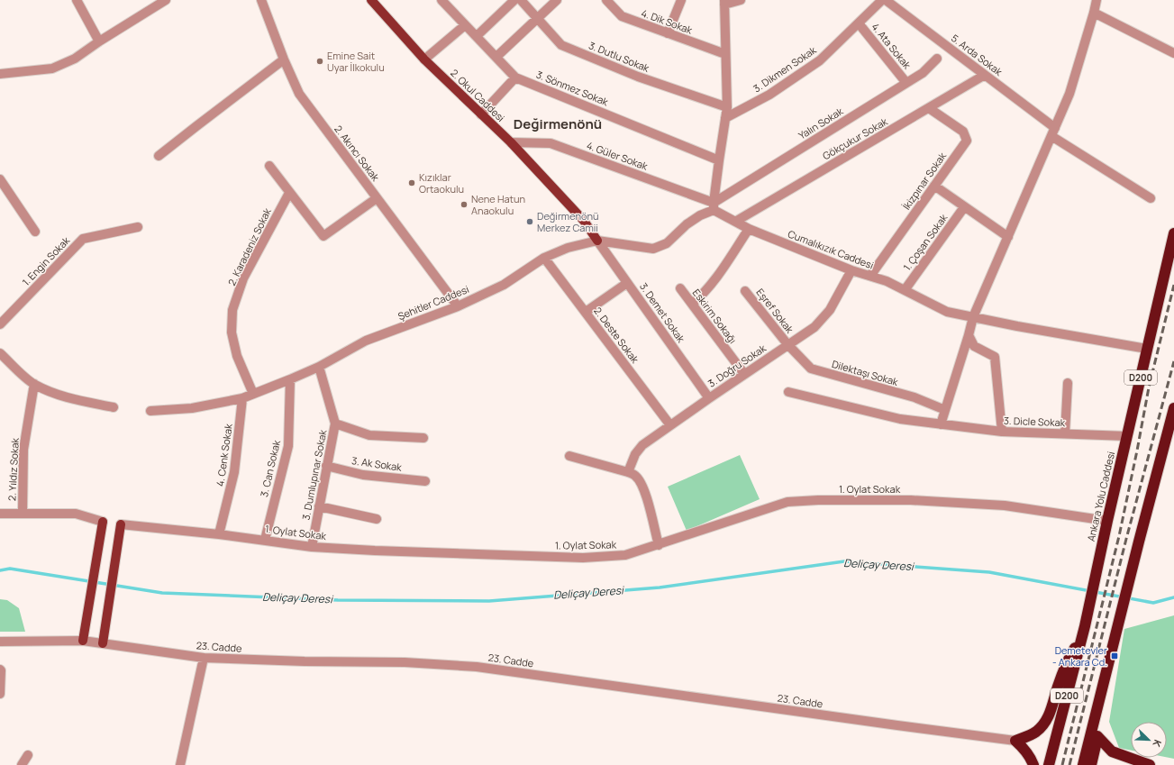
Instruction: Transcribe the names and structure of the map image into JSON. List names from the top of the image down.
{
  "streets": {
    "highway": ["D200", "Ankara Yolu Caddesi"],
    "main road": ["2. Okul Caddesi"],
    "street": [
      "4. Dik Sokak",
      "4. Ata Sokak",
      "5. Arda Sokak",
      "3. Dutlu Sokak",
      "3. Dikmen Sokak",
      "3. Sönmez Sokak",
      "Yalın Sokak",
      "Gökçukur Sokak",
      "2. Akıncı Sokak",
      "4. Güler Sokak",
      "İkizpınar Sokak",
      "1. Çoşan Sokak",
      "2. Karadeniz Sokak",
      "Cumalıkızık Caddesi",
      "1. Engin Sokak",
      "Şehitler Caddesi",
      "Eşref Sokak",
      "3. Demet Sokak",
      "Eskirim Sokağı",
      "2. Deste Sokak",
      "3. Doğru Sokak",
      "Dilektaşı Sokak",
      "3. Dicle Sokak",
      "4. Cenk Sokak",
      "3. Ak Sokak",
      "3. Can Sokak",
      "2. Yıldız Sokak",
      "3. Dumlupınar Sokak",
      "1. Oylat Sokak",
      "23. Cadde"
    ]
  },
  "crossings": [
    ["4. Ata Sokak", "3. Dikmen Sokak"],
    ["4. Ata Sokak", "Yalın Sokak"],
    ["5. Arda Sokak", "Gökçukur Sokak"],
    ["2. Okul Caddesi", "4. Güler Sokak"],
    ["2. Okul Caddesi", "Şehitler Caddesi"],
    ["2. Okul Caddesi", "3. Demet Sokak"],
    ["Yalın Sokak", "4. Güler Sokak"],
    ["Yalın Sokak", "Cumalıkızık Caddesi"],
    ["Yalın Sokak", "Şehitler Caddesi"],
    ["Gökçukur Sokak", "İkizpınar Sokak"],
    ["Gökçukur Sokak", "Cumalıkızık Caddesi"],
    ["2. Akıncı Sokak", "Şehitler Caddesi"],
    ["4. Güler Sokak", "Cumalıkızık Caddesi"],
    ["4. Güler Sokak", "Şehitler Caddesi"],
    ["İkizpınar Sokak", "Cumalıkızık Caddesi"],
    ["1. Çoşan Sokak", "Cumalıkızık Caddesi"],
    ["2. Karadeniz Sokak", "Şehitler Caddesi"],
    ["Cumalıkızık Caddesi", "Şehitler Caddesi"],
    ["Cumalıkızık Caddesi", "3. Doğru Sokak"],
    ["Cumalıkızık Caddesi", "Ankara Yolu Caddesi"],
    ["Şehitler Caddesi", "3. Demet Sokak"],
    ["Şehitler Caddesi", "2. Deste Sokak"],
    ["Şehitler Caddesi", "4. Cenk Sokak"],
    ["Şehitler Caddesi", "3. Can Sokak"],
    ["Şehitler Caddesi", "3. Dumlupınar Sokak"],
    ["Eşref Sokak", "3. Doğru Sokak"],
    ["Eşref Sokak", "Dilektaşı Sokak"],
    ["3. Demet Sokak", "3. Doğru Sokak"],
    ["Eskirim Sokağı", "3. Doğru Sokak"],
    ["2. Deste Sokak", "3. Doğru Sokak"],
    ["3. Doğru Sokak", "Dilektaşı Sokak"],
    ["3. Dicle Sokak", "Ankara Yolu Caddesi"],
    ["4. Cenk Sokak", "1. Oylat Sokak"],
    ["3. Ak Sokak", "3. Dumlupınar Sokak"],
    ["3. Can Sokak", "1. Oylat Sokak"],
    ["3. Dumlupınar Sokak", "1. Oylat Sokak"],
    ["1. Oylat Sokak", "Ankara Yolu Caddesi"]
  ],
  "districts": ["Değirmenönü"],
  "water": ["Deliçay Deresi"],
  "places": {
    "other": [
      "Emine Sait Uyar İlkokulu",
      "Kızıklar Ortaokulu",
      "Nene Hatun Anaokulu",
      "Değirmenönü Merkez Camii"
    ],
    "transit": ["Demetevler - Ankara Cd."]
  },
  "north": "bottom right"
}
